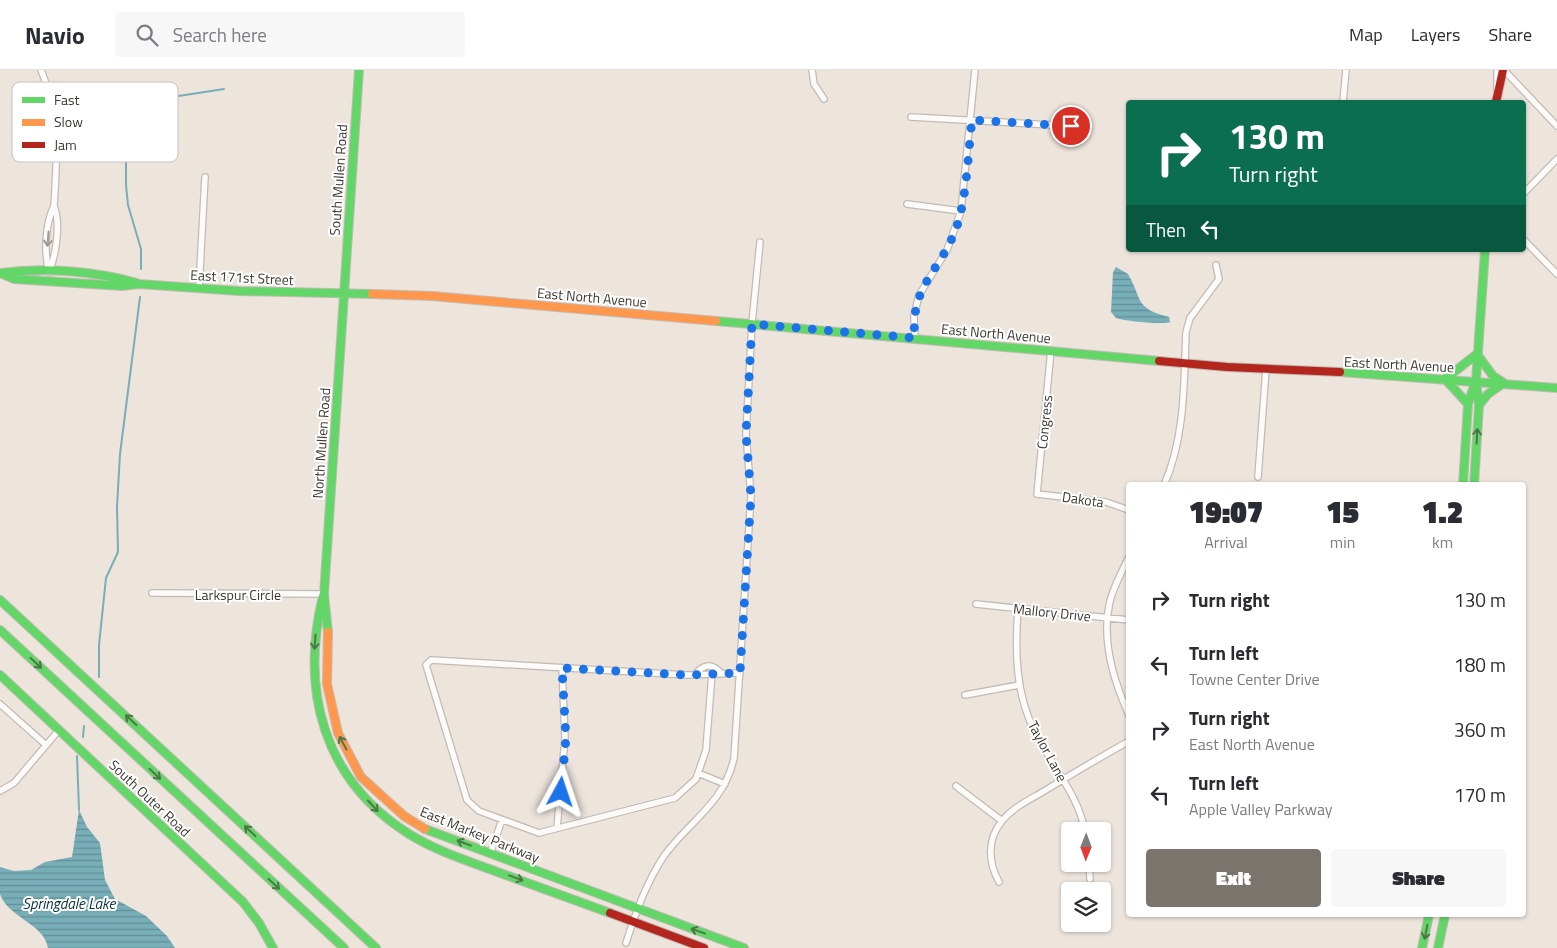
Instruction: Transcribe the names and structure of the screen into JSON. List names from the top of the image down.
{
  "streets": {
    "main road": [
      "South Mullen Road",
      "East 171st Street",
      "East North Avenue",
      "North Mullen Road",
      "South Outer Road",
      "East Markey Parkway"
    ],
    "street": [
      "Congress",
      "Dakota",
      "Larkspur Circle",
      "Mallory Drive",
      "Taylor Lane"
    ]
  },
  "crossings": [
    ["South Mullen Road", "East 171st Street"],
    ["South Mullen Road", "East North Avenue"],
    ["South Mullen Road", "North Mullen Road"],
    ["East 171st Street", "East North Avenue"],
    ["East 171st Street", "North Mullen Road"],
    ["East North Avenue", "Congress"],
    ["East North Avenue", "North Mullen Road"],
    ["Congress", "Dakota"],
    ["North Mullen Road", "Larkspur Circle"],
    ["North Mullen Road", "East Markey Parkway"],
    ["Larkspur Circle", "East Markey Parkway"],
    ["Mallory Drive", "Taylor Lane"]
  ],
  "water": ["Springdale Lake"],
  "legend": ["Fast", "Slow", "Jam"],
  "north": "bottom",
  "page": {
    "header": "Navio",
    "search": "Search here",
    "nav": ["Map", "Layers", "Share"],
    "turn": ["130 m", "Turn right"],
    "then": "Then",
    "eta": [
      "19:07",
      "Arrival",
      "15",
      "min",
      "1.2",
      "km"
    ],
    "list": [
      {
        "name": "Turn right",
        "value": "130 m"
      },
      {
        "name": "Turn left",
        "note": "Towne Center Drive",
        "value": "180 m"
      },
      {
        "name": "Turn right",
        "note": "East North Avenue",
        "value": "360 m"
      },
      {
        "name": "Turn left",
        "note": "Apple Valley Parkway",
        "value": "170 m"
      }
    ],
    "buttons": ["Exit", "Share"]
  }
}
